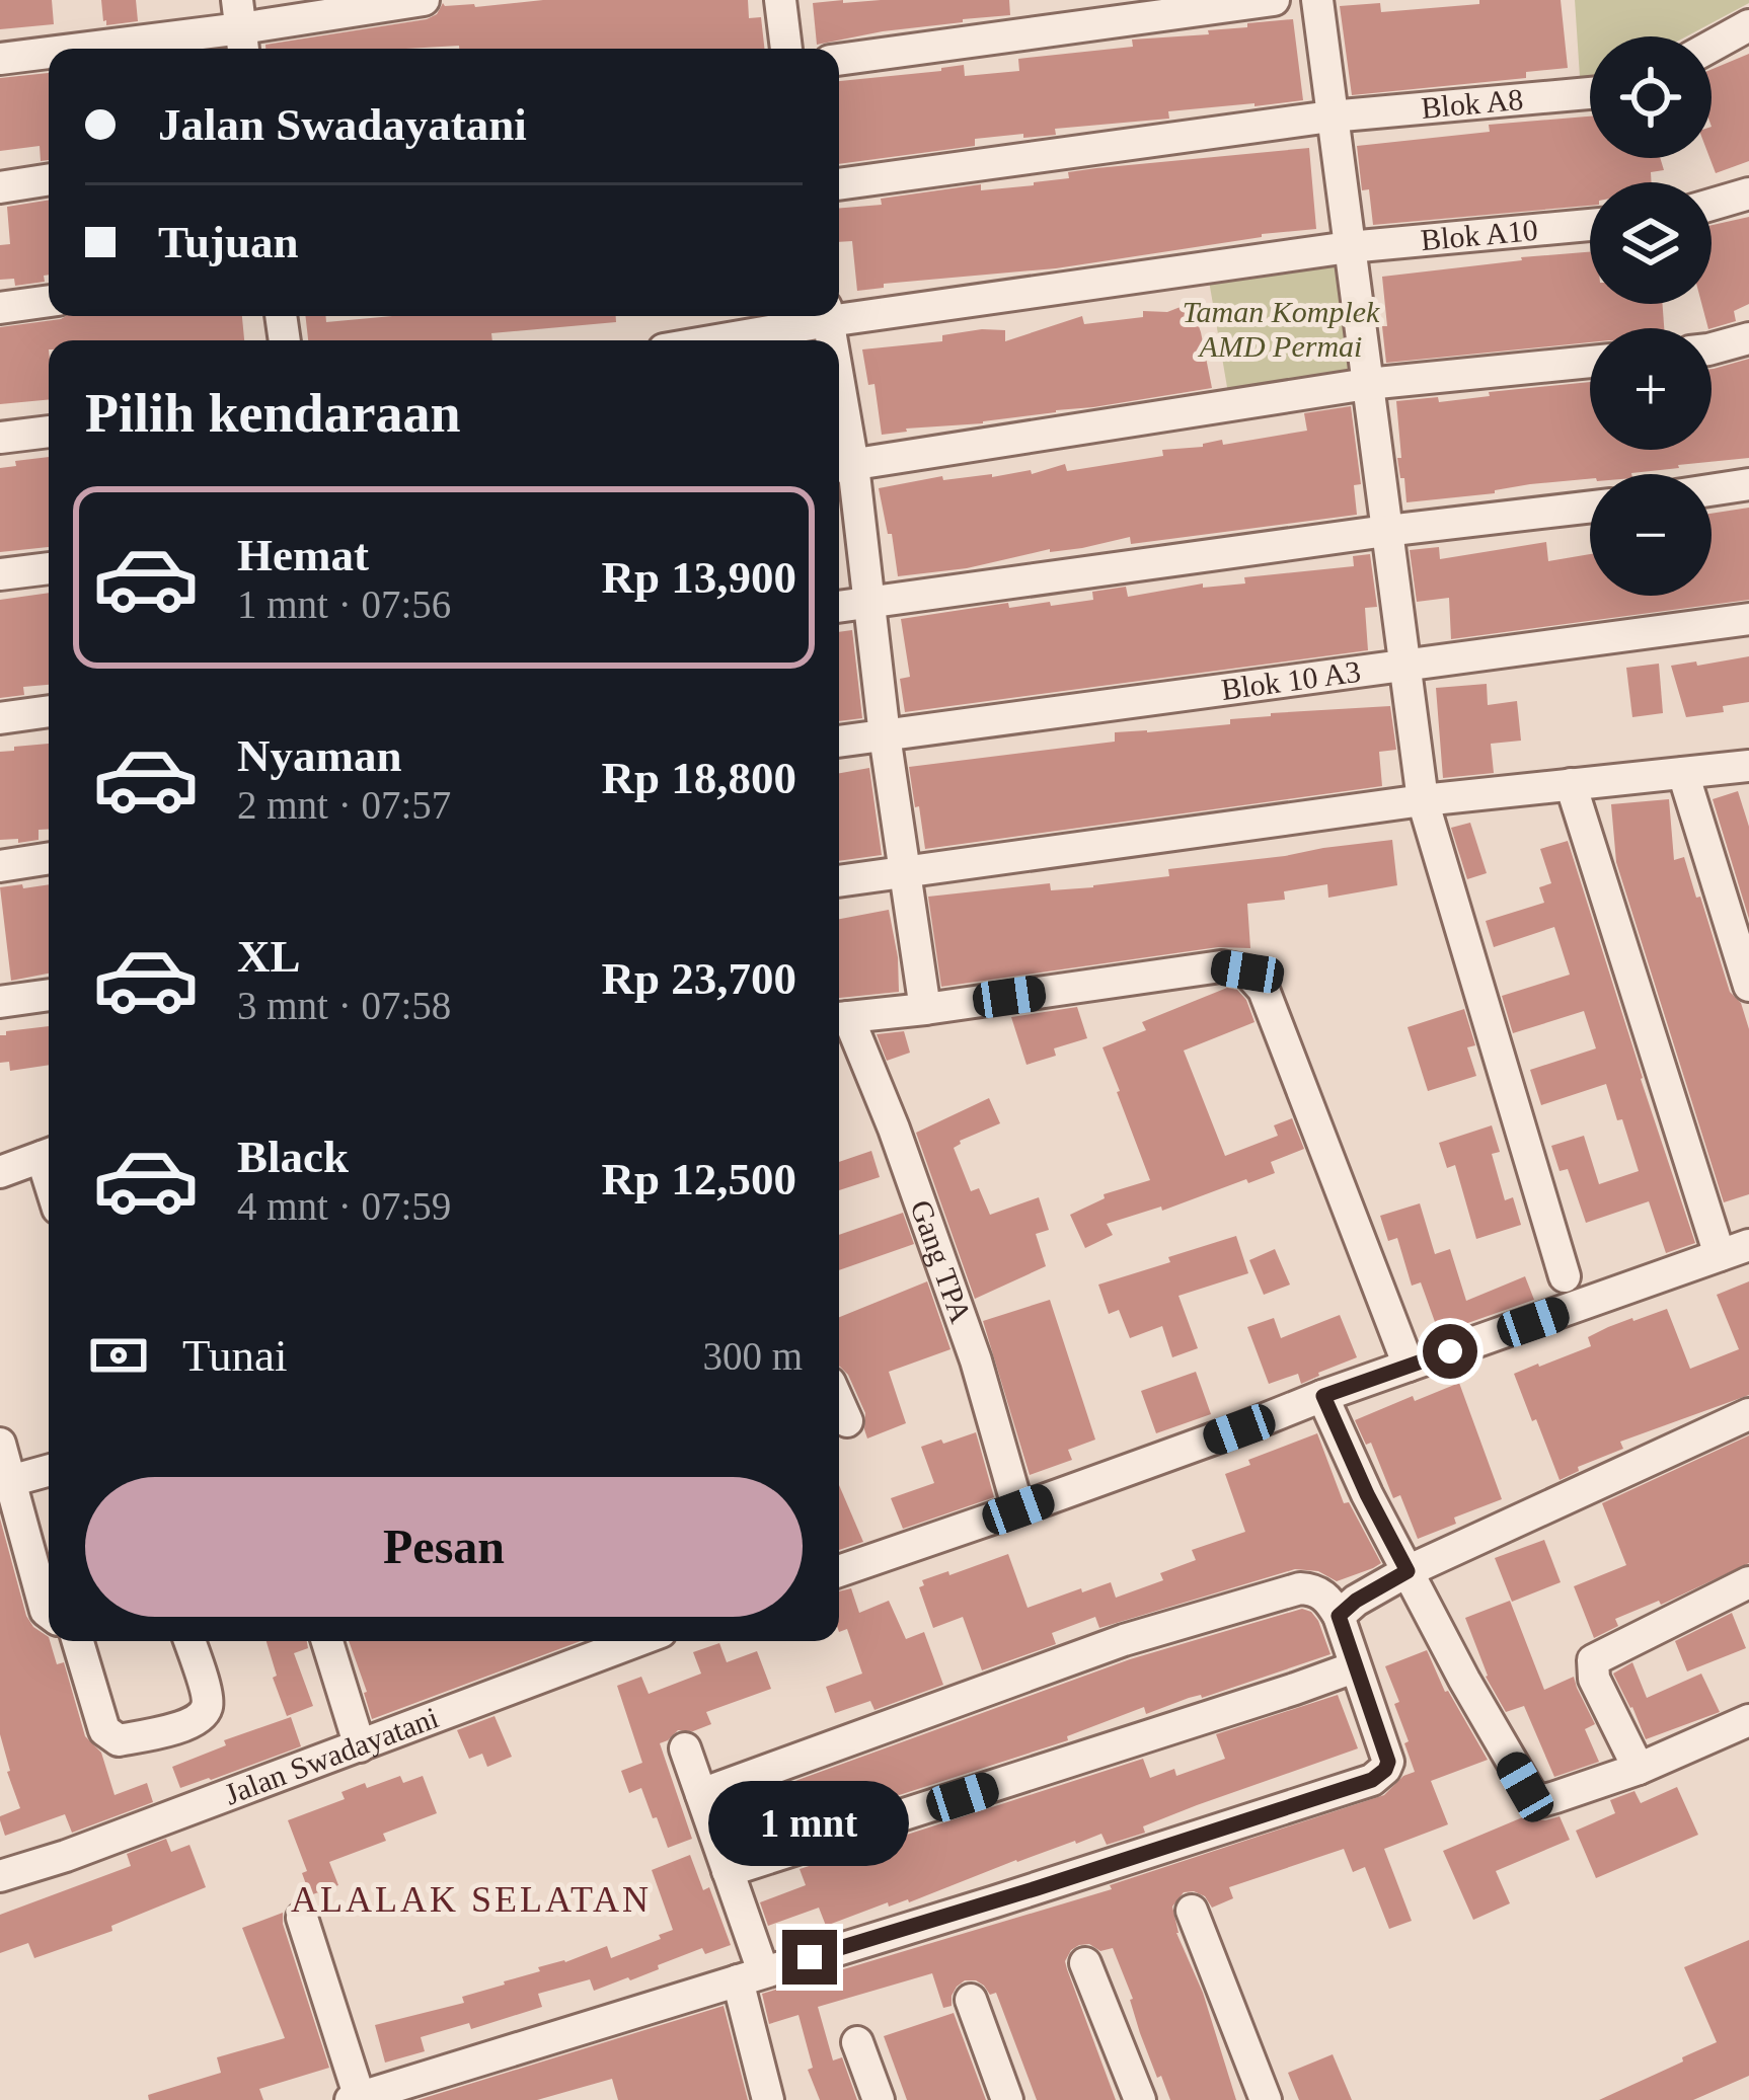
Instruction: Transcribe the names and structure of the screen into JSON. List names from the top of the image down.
{
  "streets": {
    "street": [
      "Blok A8",
      "Blok A10",
      "Blok 10 A3",
      "Gang TPA",
      "Jalan Swadayatani"
    ]
  },
  "districts": ["ALALAK SELATAN"],
  "parks": ["Taman Komplek AMD Permai"],
  "page": {
    "map_buttons": ["+", "−"],
    "banner": ["Jalan Swadayatani", "Tujuan"],
    "heading": "Pilih kendaraan",
    "list": [
      {
        "name": "Hemat",
        "note": "1 mnt · 07:56",
        "value": "Rp 13,900"
      },
      {
        "name": "Nyaman",
        "note": "2 mnt · 07:57",
        "value": "Rp 18,800"
      },
      {
        "name": "XL",
        "note": "3 mnt · 07:58",
        "value": "Rp 23,700"
      },
      {
        "name": "Black",
        "note": "4 mnt · 07:59",
        "value": "Rp 12,500"
      }
    ],
    "pay": ["Tunai", "300 m"],
    "buttons": "Pesan",
    "bubble": "1 mnt"
  }
}
